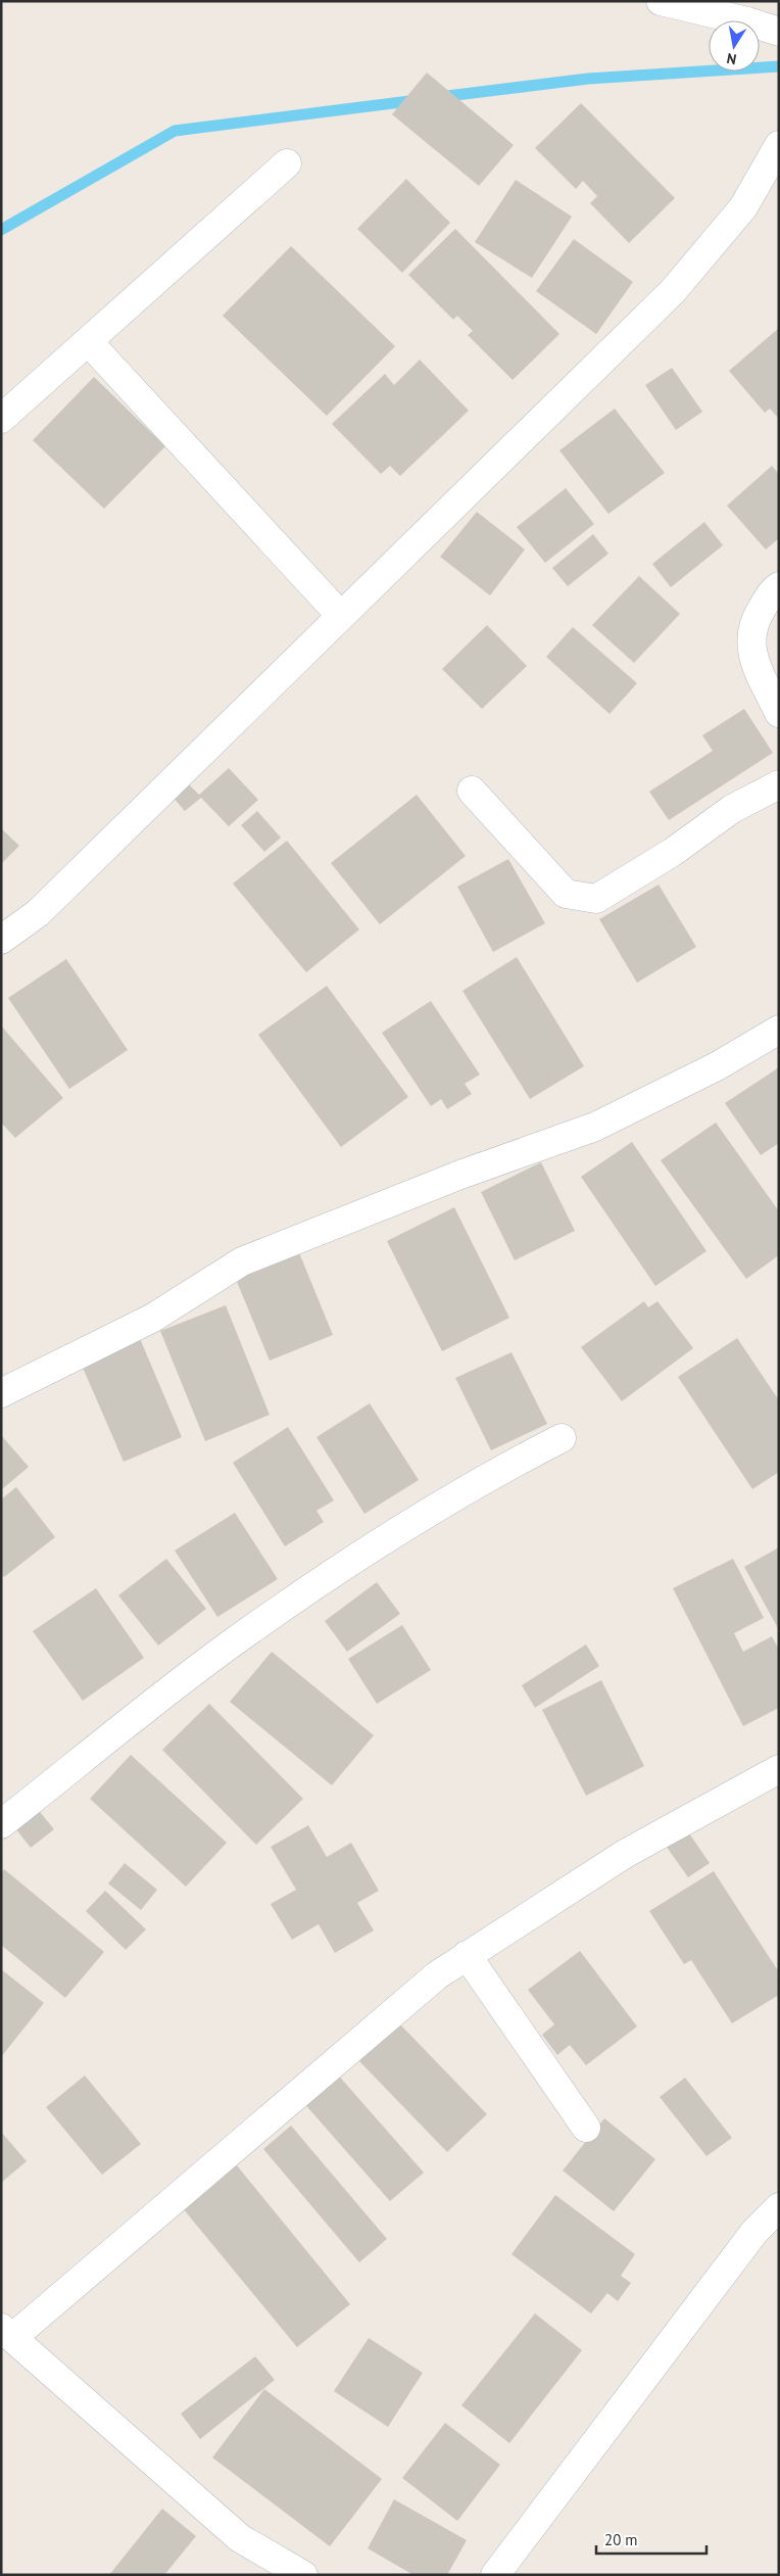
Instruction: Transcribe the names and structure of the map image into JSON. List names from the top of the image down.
{
  "scale_bar": "20 m",
  "north": "bottom"
}
